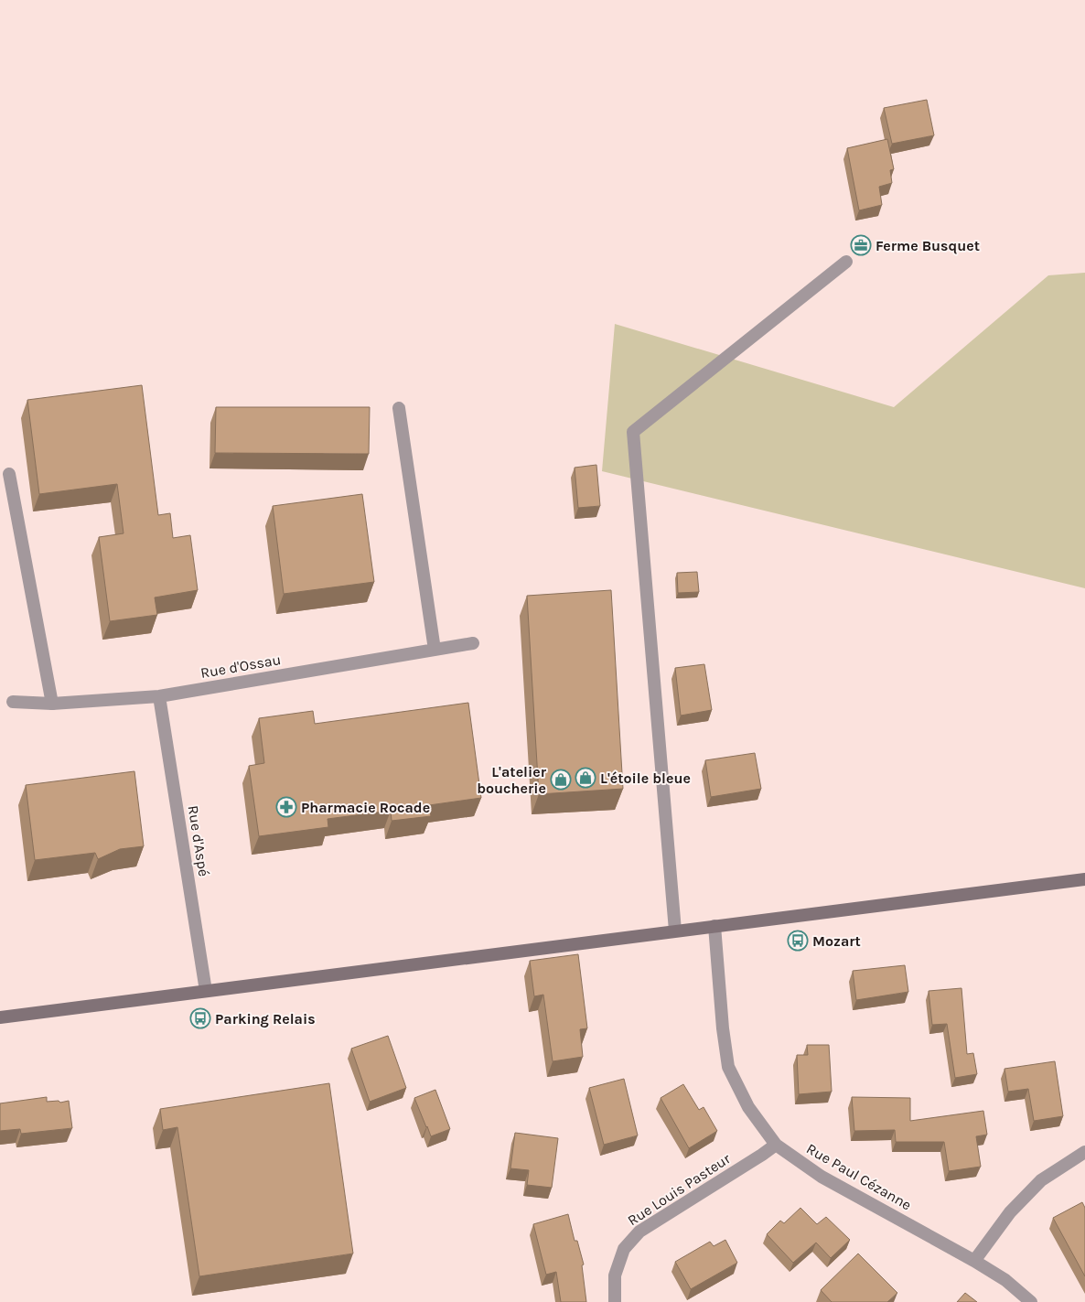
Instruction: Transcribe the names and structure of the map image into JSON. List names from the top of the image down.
{
  "streets": {
    "street": [
      "Rue d'Ossau",
      "Rue d'Aspé",
      "Rue Paul Cézanne",
      "Rue Louis Pasteur"
    ]
  },
  "crossings": [
    ["Rue d'Ossau", "Rue d'Aspé"],
    ["Rue Paul Cézanne", "Rue Louis Pasteur"]
  ],
  "places": {
    "office": ["Ferme Busquet"],
    "shop": ["L'étoile bleue", "L'atelier boucherie"],
    "pharmacy": ["Pharmacie Rocade"],
    "bus stop": ["Mozart", "Parking Relais"]
  }
}
